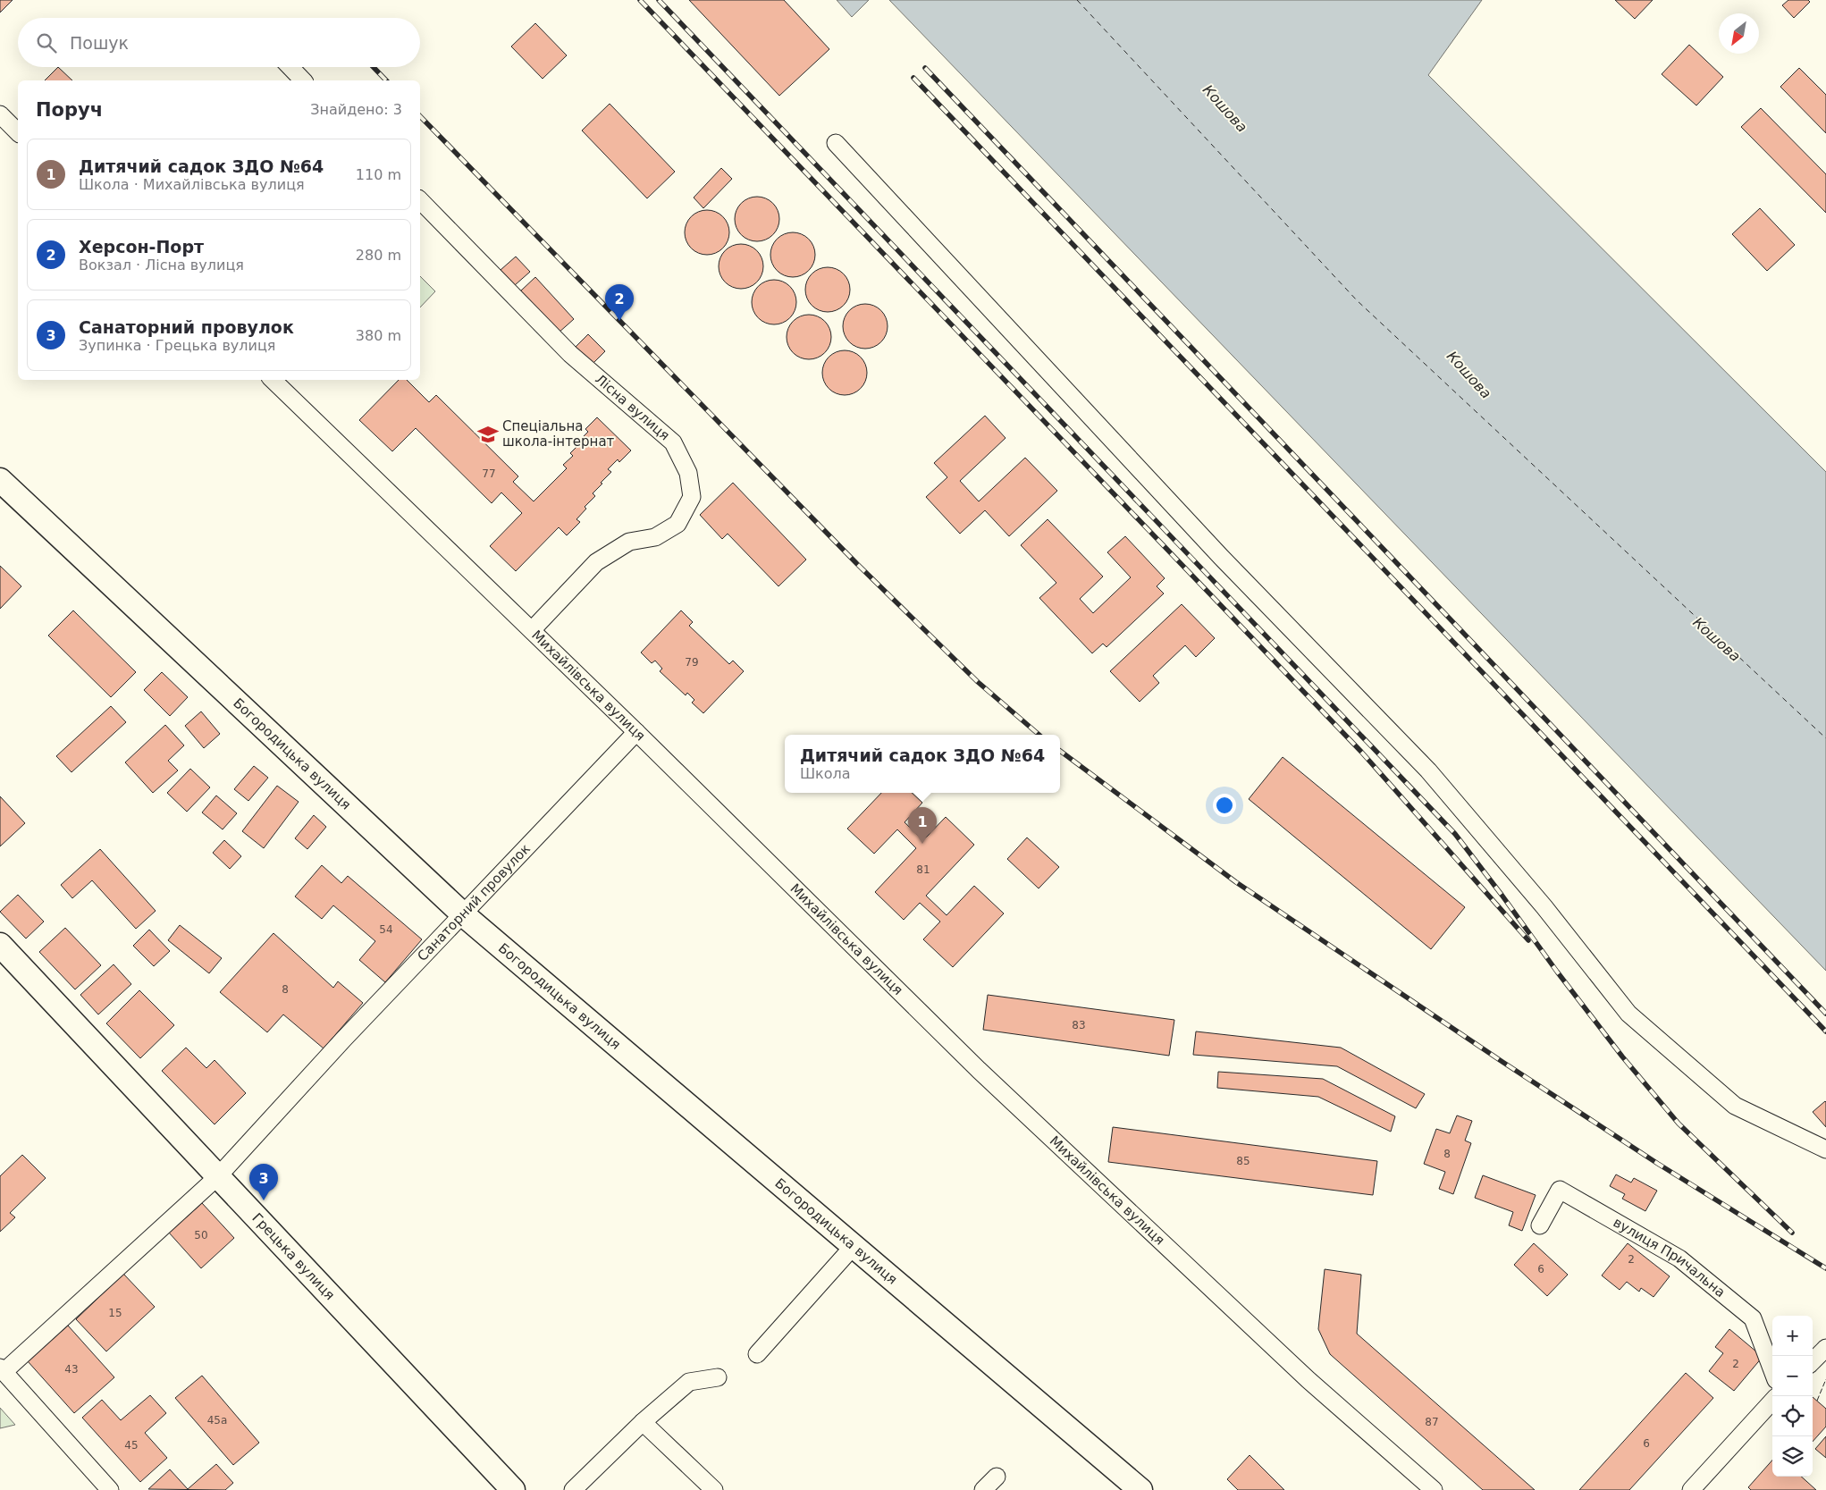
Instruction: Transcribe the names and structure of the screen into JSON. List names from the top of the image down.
{
  "streets": {
    "street": [
      "Лісна вулиця",
      "Михайлівська вулиця",
      "Богородицька вулиця",
      "Санаторний провулок",
      "Грецька вулиця",
      "вулиця Причальна"
    ]
  },
  "crossings": [
    ["Лісна вулиця", "Михайлівська вулиця"],
    ["Михайлівська вулиця", "Санаторний провулок"],
    ["Богородицька вулиця", "Санаторний провулок"],
    ["Санаторний провулок", "Грецька вулиця"]
  ],
  "water": ["Кошова"],
  "places": {
    "school or university": ["Спеціальна школа-інтернат"]
  },
  "house_numbers": [
    "77",
    "79",
    "81",
    "54",
    "8",
    "83",
    "8",
    "85",
    "50",
    "2",
    "6",
    "15",
    "2",
    "43",
    "45а",
    "87",
    "6",
    "45"
  ],
  "north": "bottom left",
  "page": {
    "search": "Пошук",
    "heading": ["Поруч", "Знайдено: 3"],
    "list": [
      {
        "mark": "1",
        "name": "Дитячий садок ЗДО №64",
        "note": "Школа · Михайлівська вулиця",
        "value": "110 m"
      },
      {
        "mark": "2",
        "name": "Херсон-Порт",
        "note": "Вокзал · Лісна вулиця",
        "value": "280 m"
      },
      {
        "mark": "3",
        "name": "Санаторний провулок",
        "note": "Зупинка · Грецька вулиця",
        "value": "380 m"
      }
    ],
    "pins": ["2", "1", "3"],
    "popup": ["Дитячий садок ЗДО №64", "Школа"],
    "map_buttons": ["+", "−"]
  }
}
